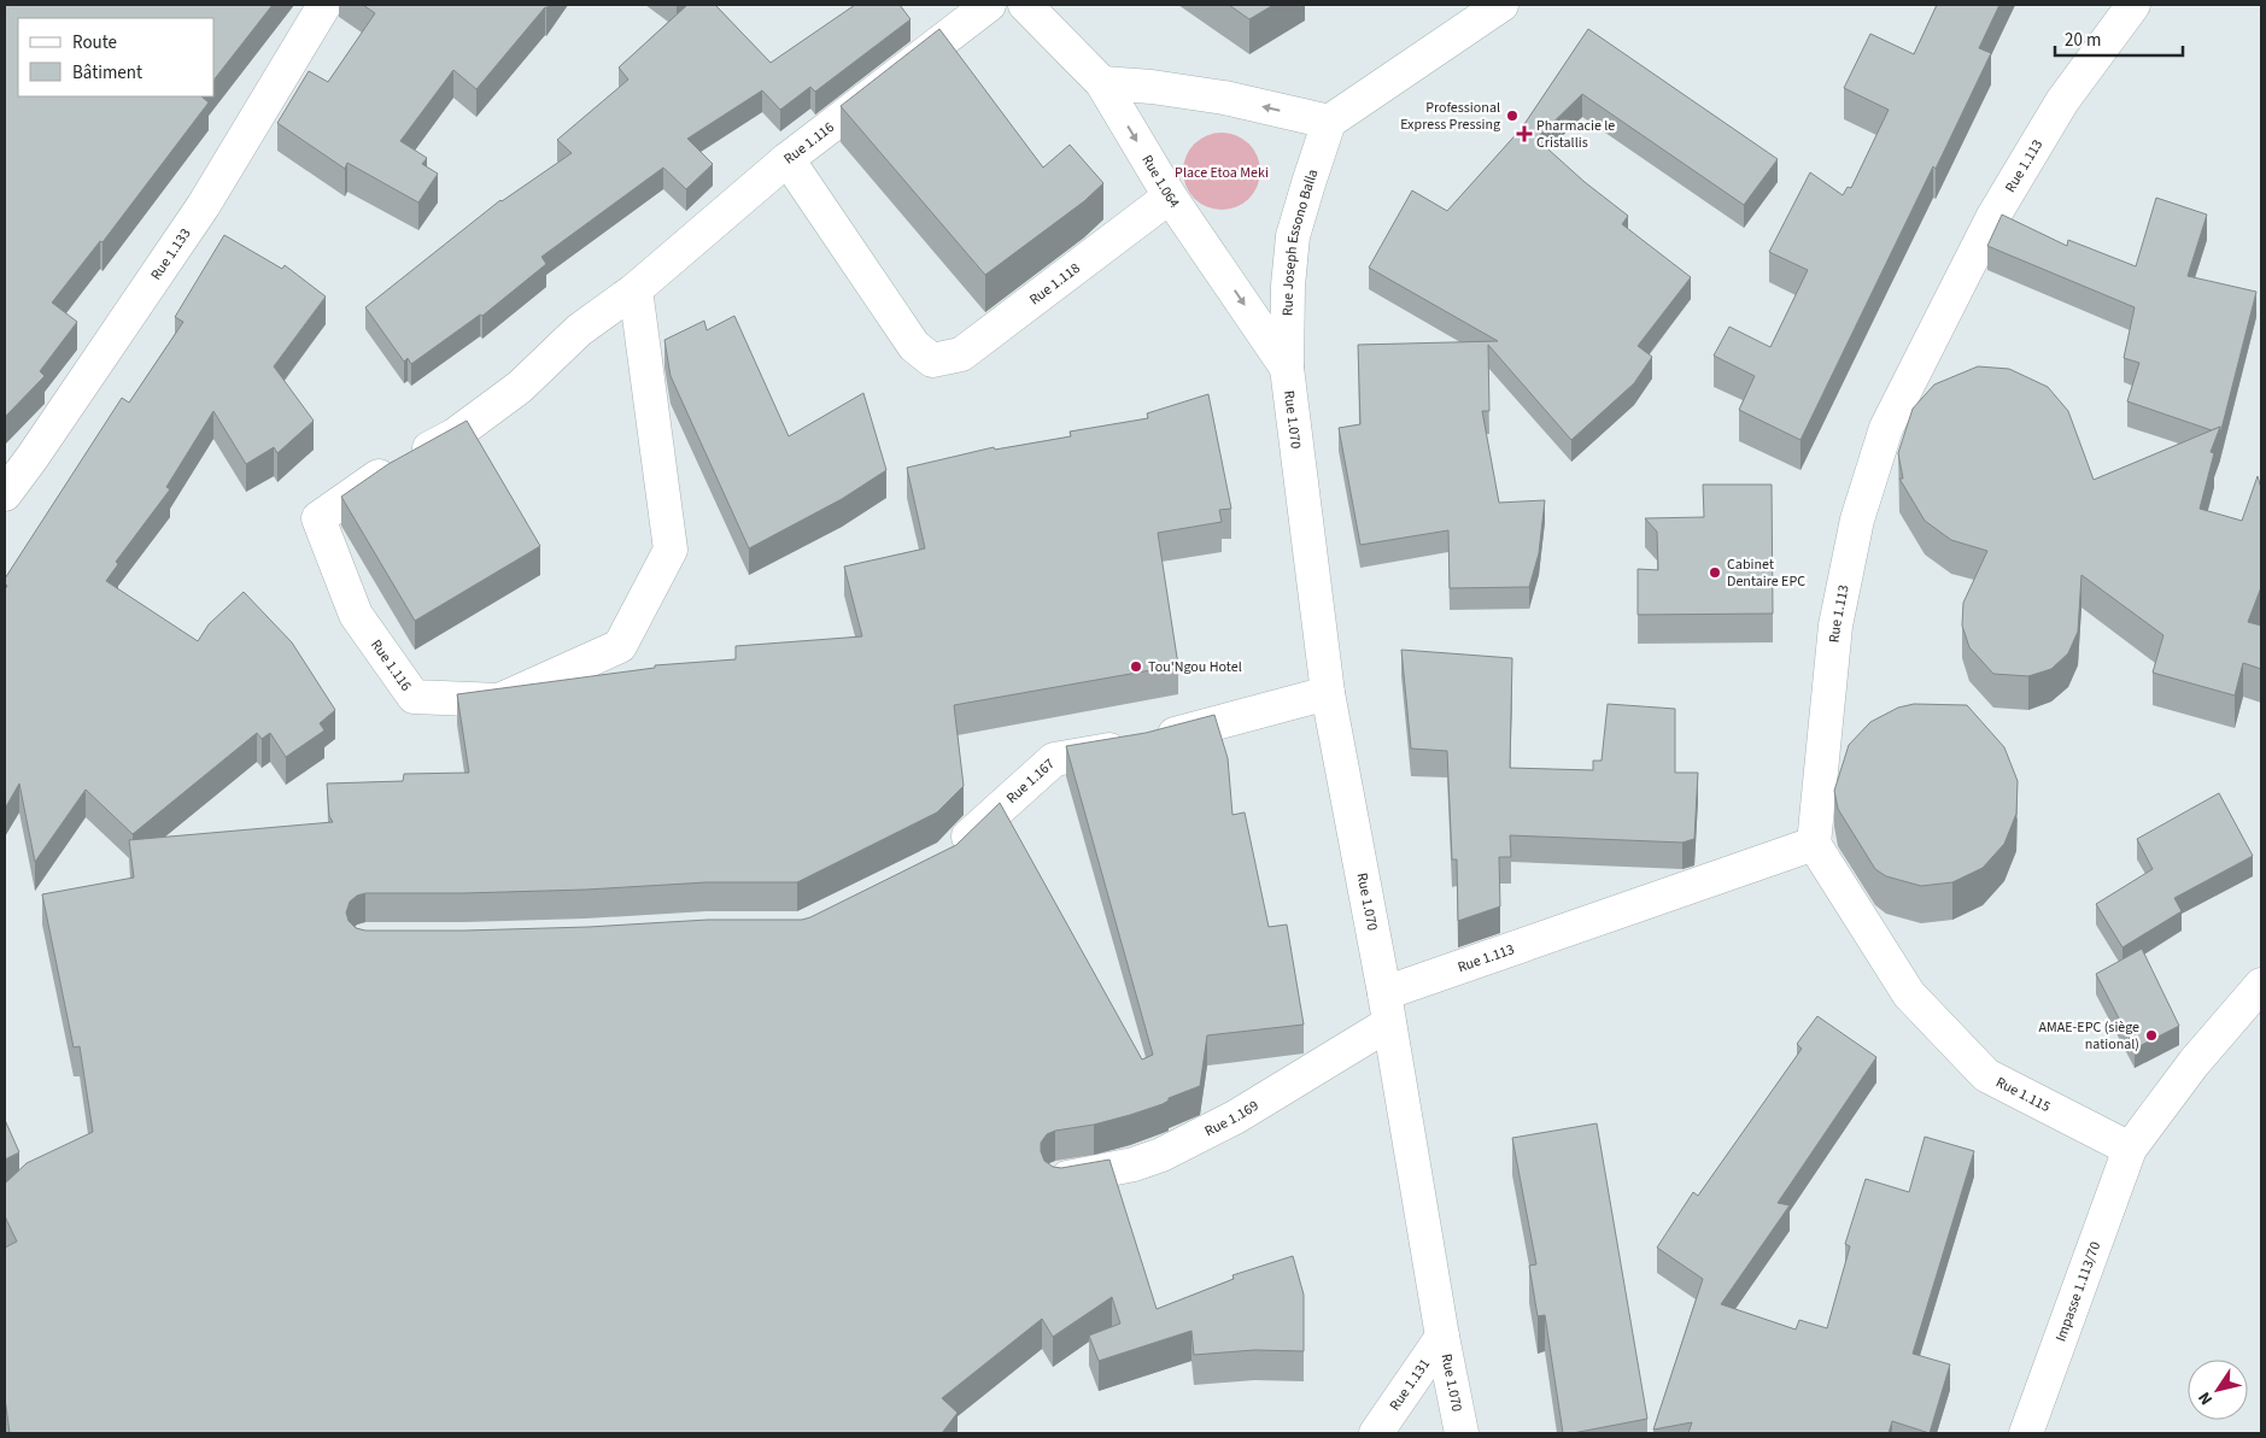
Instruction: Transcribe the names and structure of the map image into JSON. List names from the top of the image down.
{
  "streets": {
    "street": [
      "Rue 1.116",
      "Rue 1.113",
      "Rue 1.064",
      "Rue Joseph Essono Balla",
      "Rue 1.133",
      "Rue 1.118",
      "Rue 1.070",
      "Rue 1.167",
      "Rue 1.115",
      "Rue 1.169",
      "Impasse 1.113/70",
      "Rue 1.131"
    ]
  },
  "crossings": [
    ["Rue 1.116", "Rue 1.118"],
    ["Rue 1.113", "Rue 1.070"],
    ["Rue 1.113", "Rue 1.115"],
    ["Rue 1.113", "Rue 1.169"],
    ["Rue 1.064", "Rue Joseph Essono Balla"],
    ["Rue 1.064", "Rue 1.118"],
    ["Rue 1.064", "Rue 1.070"],
    ["Rue Joseph Essono Balla", "Rue 1.070"],
    ["Rue 1.070", "Rue 1.167"],
    ["Rue 1.070", "Rue 1.169"],
    ["Rue 1.070", "Rue 1.131"],
    ["Rue 1.115", "Impasse 1.113/70"]
  ],
  "one_way": ["Rue 1.064"],
  "parks": ["Place Etoa Meki"],
  "places": {
    "other": [
      "Professional Express Pressing",
      "Cabinet Dentaire EPC",
      "Tou'Ngou Hotel",
      "AMAE-EPC (siège national)"
    ],
    "health": ["Pharmacie le Cristallis"]
  },
  "legend": ["Route", "Bâtiment"],
  "scale_bar": "20 m",
  "north": "bottom left"
}
